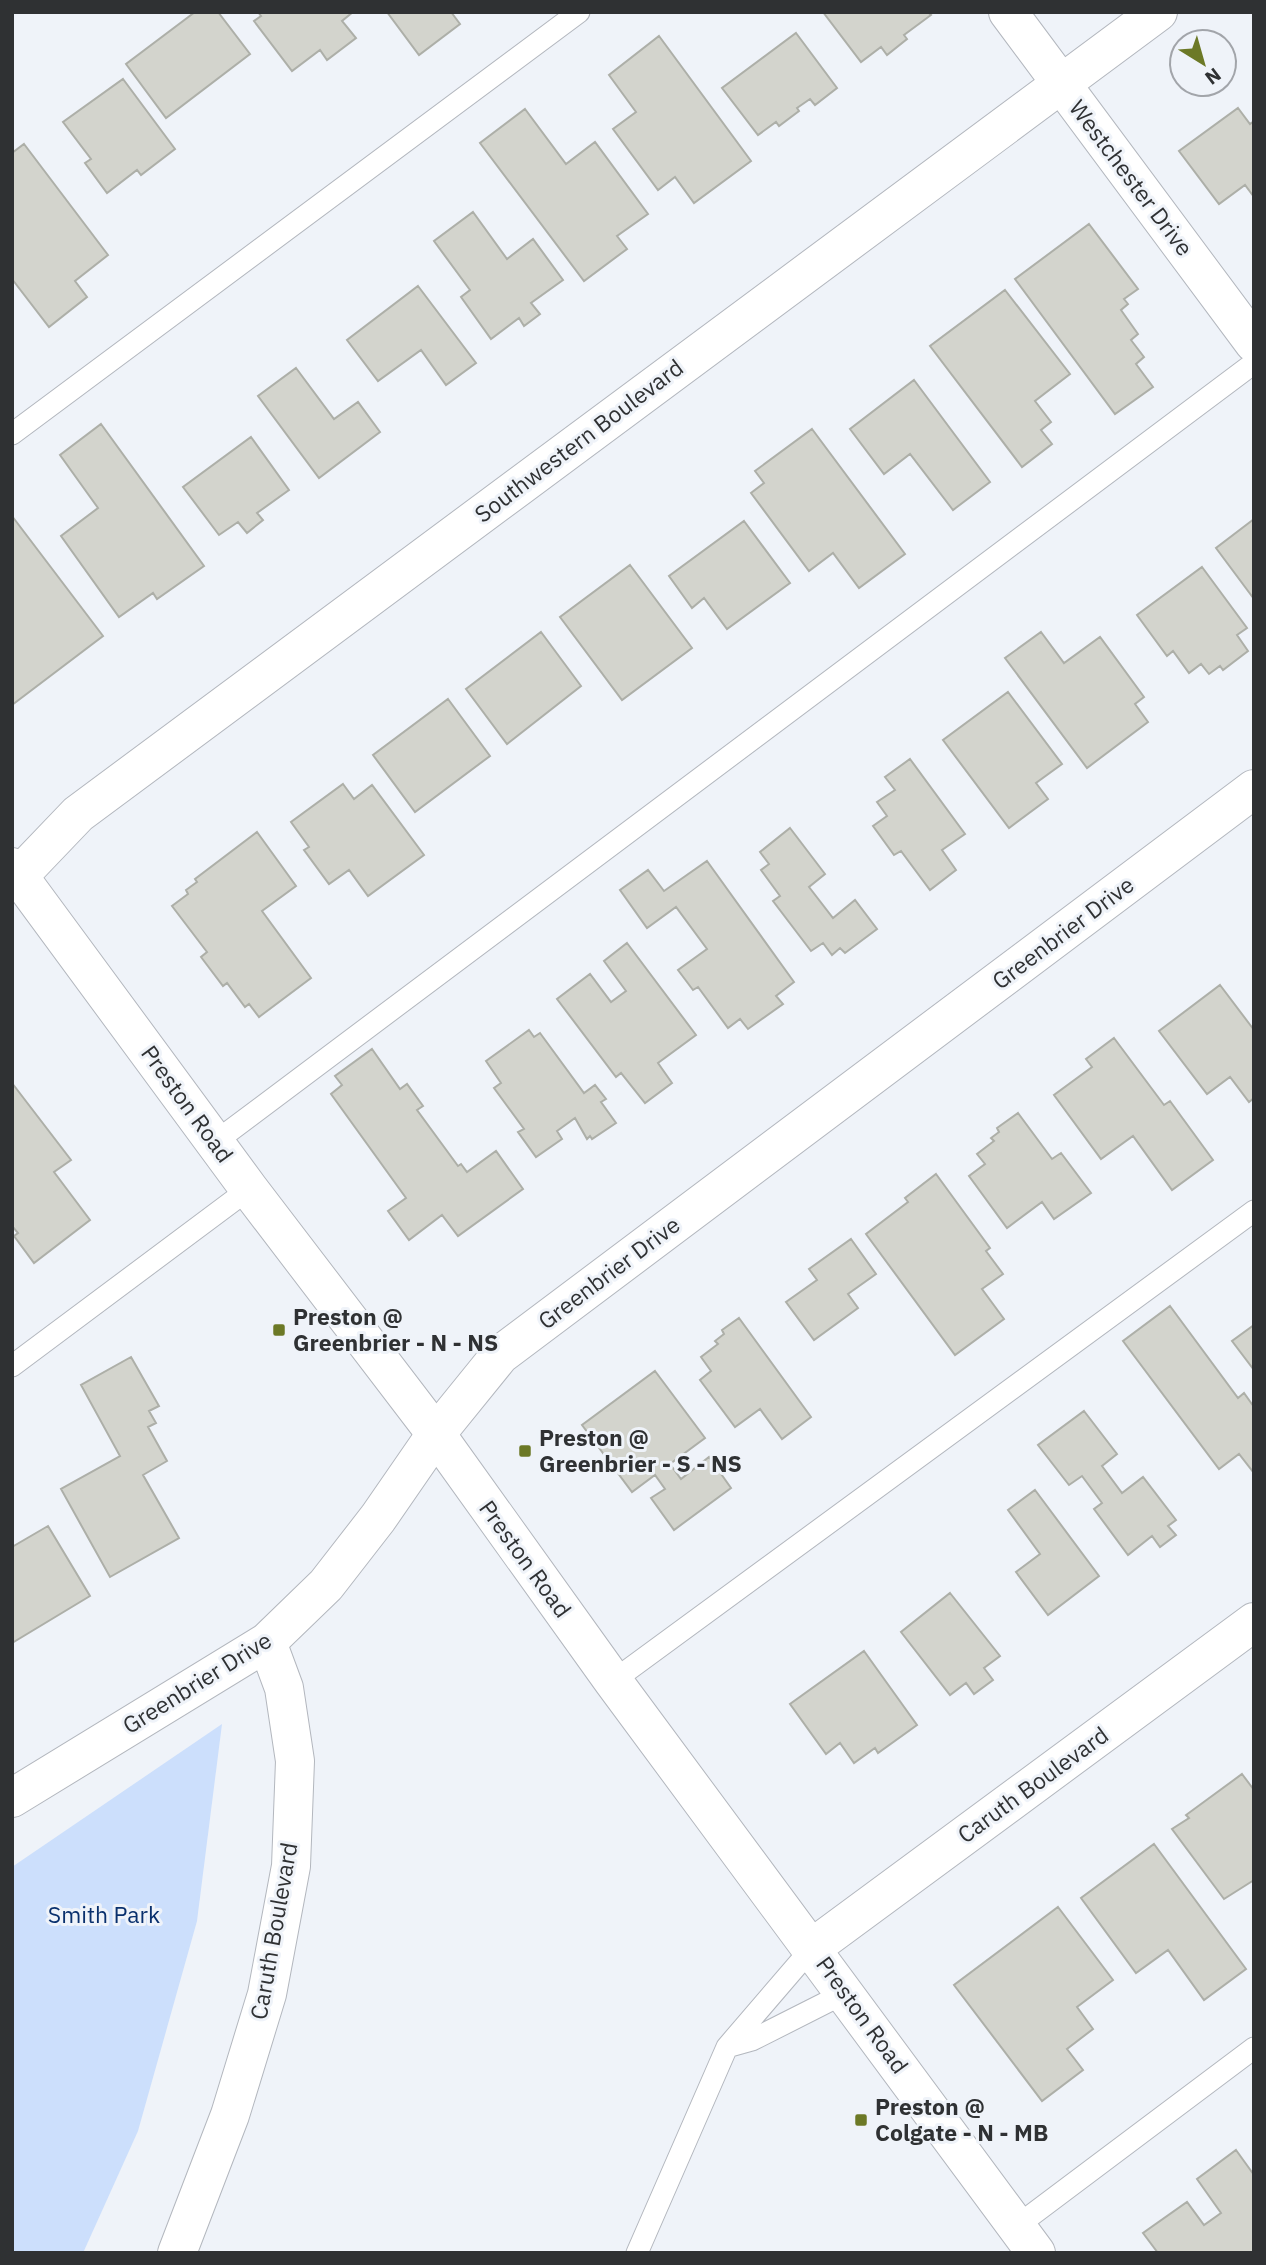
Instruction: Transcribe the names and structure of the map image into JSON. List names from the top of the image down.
{
  "streets": {
    "street": [
      "Westchester Drive",
      "Southwestern Boulevard",
      "Greenbrier Drive",
      "Preston Road",
      "Caruth Boulevard"
    ]
  },
  "crossings": [
    ["Westchester Drive", "Southwestern Boulevard"],
    ["Southwestern Boulevard", "Preston Road"],
    ["Greenbrier Drive", "Preston Road"],
    ["Greenbrier Drive", "Caruth Boulevard"],
    ["Preston Road", "Caruth Boulevard"]
  ],
  "parks": ["Smith Park"],
  "places": {
    "transit": ["Preston @ Greenbrier - N - NS", "Preston @ Greenbrier - S - NS", "Preston @ Colgate - N - MB"]
  },
  "north": "bottom right"
}
